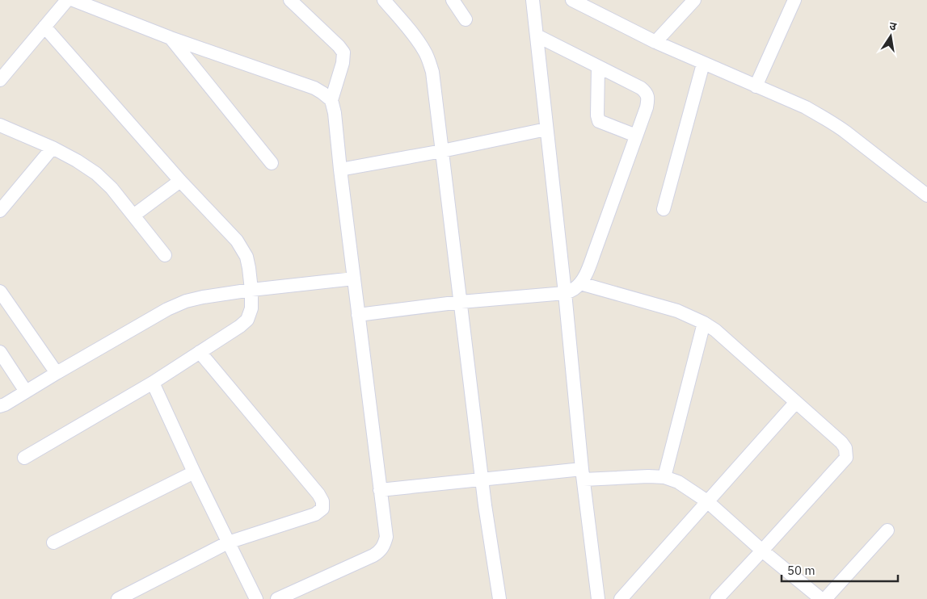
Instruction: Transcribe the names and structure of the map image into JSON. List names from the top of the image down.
{
  "scale_bar": "50 m",
  "north": "top"
}
